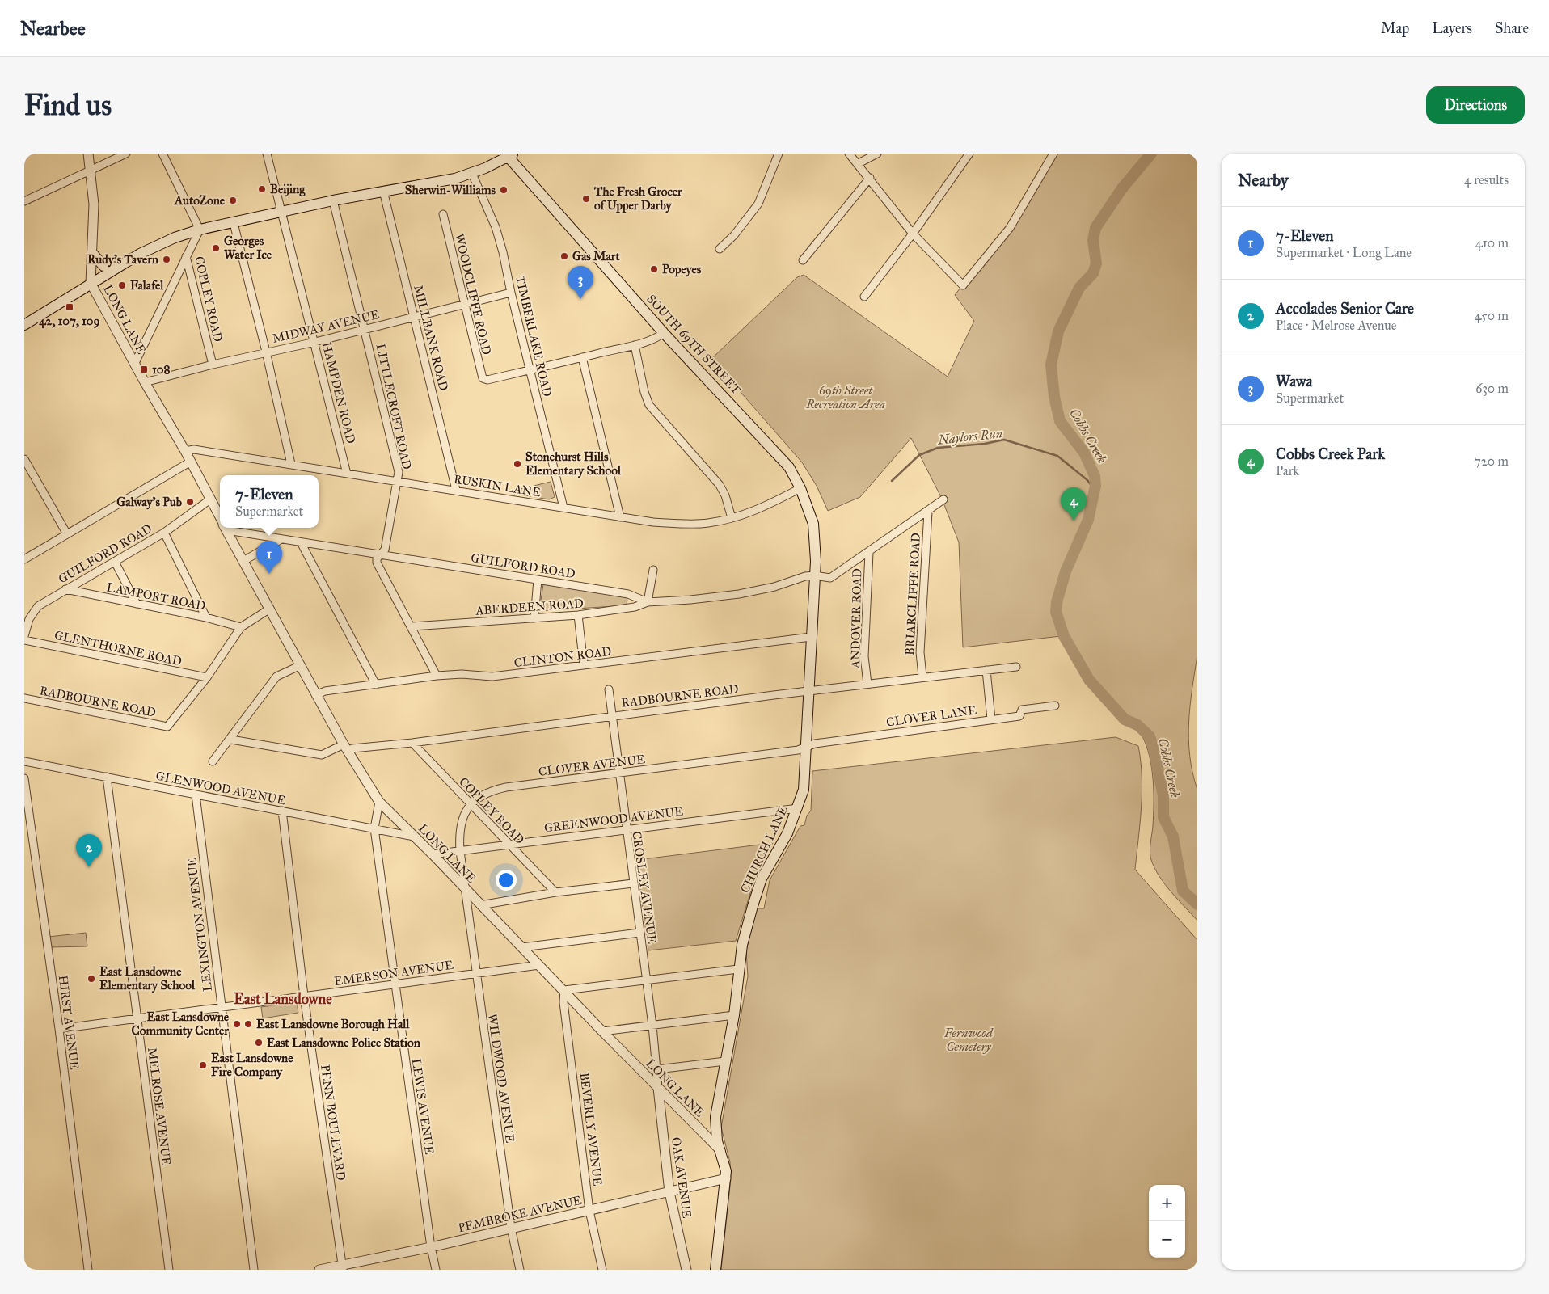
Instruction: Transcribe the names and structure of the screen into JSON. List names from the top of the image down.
{
  "streets": {
    "main road": ["SOUTH 69TH STREET", "CHURCH LANE"],
    "street": [
      "WOODCLIFFE ROAD",
      "COPLEY ROAD",
      "LONG LANE",
      "MIDWAY AVENUE",
      "TIMBERLAKE ROAD",
      "MILLBANK ROAD",
      "HAMPDEN ROAD",
      "LITTLECROFT ROAD",
      "RUSKIN LANE",
      "GUILFORD ROAD",
      "BRIARCLIFFE ROAD",
      "LAMPORT ROAD",
      "ABERDEEN ROAD",
      "ANDOVER ROAD",
      "GLENTHORNE ROAD",
      "CLINTON ROAD",
      "RADBOURNE ROAD",
      "CLOVER LANE",
      "CLOVER AVENUE",
      "GLENWOOD AVENUE",
      "GREENWOOD AVENUE",
      "CROSLEY AVENUE",
      "LEXINGTON AVENUE",
      "EMERSON AVENUE",
      "HIRST AVENUE",
      "WILDWOOD AVENUE",
      "MELROSE AVENUE",
      "LEWIS AVENUE",
      "PENN BOULEVARD",
      "BEVERLY AVENUE",
      "OAK AVENUE",
      "PEMBROKE AVENUE"
    ]
  },
  "crossings": [
    ["WOODCLIFFE ROAD", "MIDWAY AVENUE"],
    ["WOODCLIFFE ROAD", "TIMBERLAKE ROAD"],
    ["COPLEY ROAD", "MIDWAY AVENUE"],
    ["COPLEY ROAD", "RADBOURNE ROAD"],
    ["COPLEY ROAD", "CLOVER AVENUE"],
    ["COPLEY ROAD", "GREENWOOD AVENUE"],
    ["LONG LANE", "MIDWAY AVENUE"],
    ["LONG LANE", "RUSKIN LANE"],
    ["LONG LANE", "GUILFORD ROAD"],
    ["LONG LANE", "CLINTON ROAD"],
    ["LONG LANE", "RADBOURNE ROAD"],
    ["LONG LANE", "CLOVER AVENUE"],
    ["LONG LANE", "GLENWOOD AVENUE"],
    ["LONG LANE", "GREENWOOD AVENUE"],
    ["LONG LANE", "CHURCH LANE"],
    ["LONG LANE", "CROSLEY AVENUE"],
    ["LONG LANE", "EMERSON AVENUE"],
    ["LONG LANE", "WILDWOOD AVENUE"],
    ["LONG LANE", "LEWIS AVENUE"],
    ["LONG LANE", "BEVERLY AVENUE"],
    ["LONG LANE", "OAK AVENUE"],
    ["MIDWAY AVENUE", "TIMBERLAKE ROAD"],
    ["MIDWAY AVENUE", "MILLBANK ROAD"],
    ["MIDWAY AVENUE", "HAMPDEN ROAD"],
    ["MIDWAY AVENUE", "LITTLECROFT ROAD"],
    ["TIMBERLAKE ROAD", "RUSKIN LANE"],
    ["MILLBANK ROAD", "RUSKIN LANE"],
    ["SOUTH 69TH STREET", "RUSKIN LANE"],
    ["SOUTH 69TH STREET", "GUILFORD ROAD"],
    ["SOUTH 69TH STREET", "CHURCH LANE"],
    ["HAMPDEN ROAD", "RUSKIN LANE"],
    ["LITTLECROFT ROAD", "RUSKIN LANE"],
    ["LITTLECROFT ROAD", "GUILFORD ROAD"],
    ["GUILFORD ROAD", "BRIARCLIFFE ROAD"],
    ["GUILFORD ROAD", "LAMPORT ROAD"],
    ["GUILFORD ROAD", "ABERDEEN ROAD"],
    ["GUILFORD ROAD", "ANDOVER ROAD"],
    ["GUILFORD ROAD", "CHURCH LANE"],
    ["BRIARCLIFFE ROAD", "RADBOURNE ROAD"],
    ["ANDOVER ROAD", "RADBOURNE ROAD"],
    ["GLENTHORNE ROAD", "RADBOURNE ROAD"],
    ["CLINTON ROAD", "CHURCH LANE"],
    ["RADBOURNE ROAD", "CHURCH LANE"],
    ["RADBOURNE ROAD", "CROSLEY AVENUE"],
    ["CLOVER LANE", "CLOVER AVENUE"],
    ["CLOVER LANE", "CHURCH LANE"],
    ["CLOVER AVENUE", "GREENWOOD AVENUE"],
    ["CLOVER AVENUE", "CHURCH LANE"],
    ["CLOVER AVENUE", "CROSLEY AVENUE"],
    ["CLOVER AVENUE", "WILDWOOD AVENUE"],
    ["GLENWOOD AVENUE", "LEXINGTON AVENUE"],
    ["GLENWOOD AVENUE", "MELROSE AVENUE"],
    ["GLENWOOD AVENUE", "LEWIS AVENUE"],
    ["GLENWOOD AVENUE", "PENN BOULEVARD"],
    ["GREENWOOD AVENUE", "CHURCH LANE"],
    ["GREENWOOD AVENUE", "CROSLEY AVENUE"],
    ["CHURCH LANE", "PEMBROKE AVENUE"],
    ["CROSLEY AVENUE", "OAK AVENUE"],
    ["LEXINGTON AVENUE", "EMERSON AVENUE"],
    ["EMERSON AVENUE", "HIRST AVENUE"],
    ["EMERSON AVENUE", "WILDWOOD AVENUE"],
    ["EMERSON AVENUE", "MELROSE AVENUE"],
    ["EMERSON AVENUE", "LEWIS AVENUE"],
    ["EMERSON AVENUE", "PENN BOULEVARD"],
    ["WILDWOOD AVENUE", "PEMBROKE AVENUE"],
    ["LEWIS AVENUE", "PEMBROKE AVENUE"],
    ["PENN BOULEVARD", "PEMBROKE AVENUE"],
    ["BEVERLY AVENUE", "PEMBROKE AVENUE"],
    ["OAK AVENUE", "PEMBROKE AVENUE"]
  ],
  "districts": ["East Lansdowne"],
  "water": ["Cobbs Creek", "Naylors Run"],
  "parks": ["69th Street Recreation Area", "Fernwood Cemetery"],
  "places": {
    "other": [
      "Beijing",
      "Sherwin-Williams",
      "The Fresh Grocer of Upper Darby",
      "AutoZone",
      "Georges Water Ice",
      "Gas Mart",
      "Rudy's Tavern",
      "Popeyes",
      "Falafel",
      "Stonehurst Hills Elementary School",
      "Galway's Pub",
      "East Lansdowne Elementary School",
      "East Lansdowne Community Center",
      "East Lansdowne Borough Hall",
      "East Lansdowne Police Station",
      "East Lansdowne Fire Company"
    ],
    "transit": ["42, 107, 109", "108"]
  },
  "page": {
    "header": "Nearbee",
    "nav": ["Map", "Layers", "Share"],
    "buttons": "Directions",
    "title": "Find us",
    "heading": ["Nearby", "4 results"],
    "list": [
      {
        "mark": "1",
        "name": "7-Eleven",
        "note": "Supermarket · Long Lane",
        "value": "410 m"
      },
      {
        "mark": "2",
        "name": "Accolades Senior Care",
        "note": "Place · Melrose Avenue",
        "value": "450 m"
      },
      {
        "mark": "3",
        "name": "Wawa",
        "note": "Supermarket",
        "value": "630 m"
      },
      {
        "mark": "4",
        "name": "Cobbs Creek Park",
        "note": "Park",
        "value": "720 m"
      }
    ],
    "pins": [
      "3",
      "4",
      "1",
      "2"
    ],
    "popup": ["7-Eleven", "Supermarket"],
    "map_buttons": ["+", "−"]
  }
}
